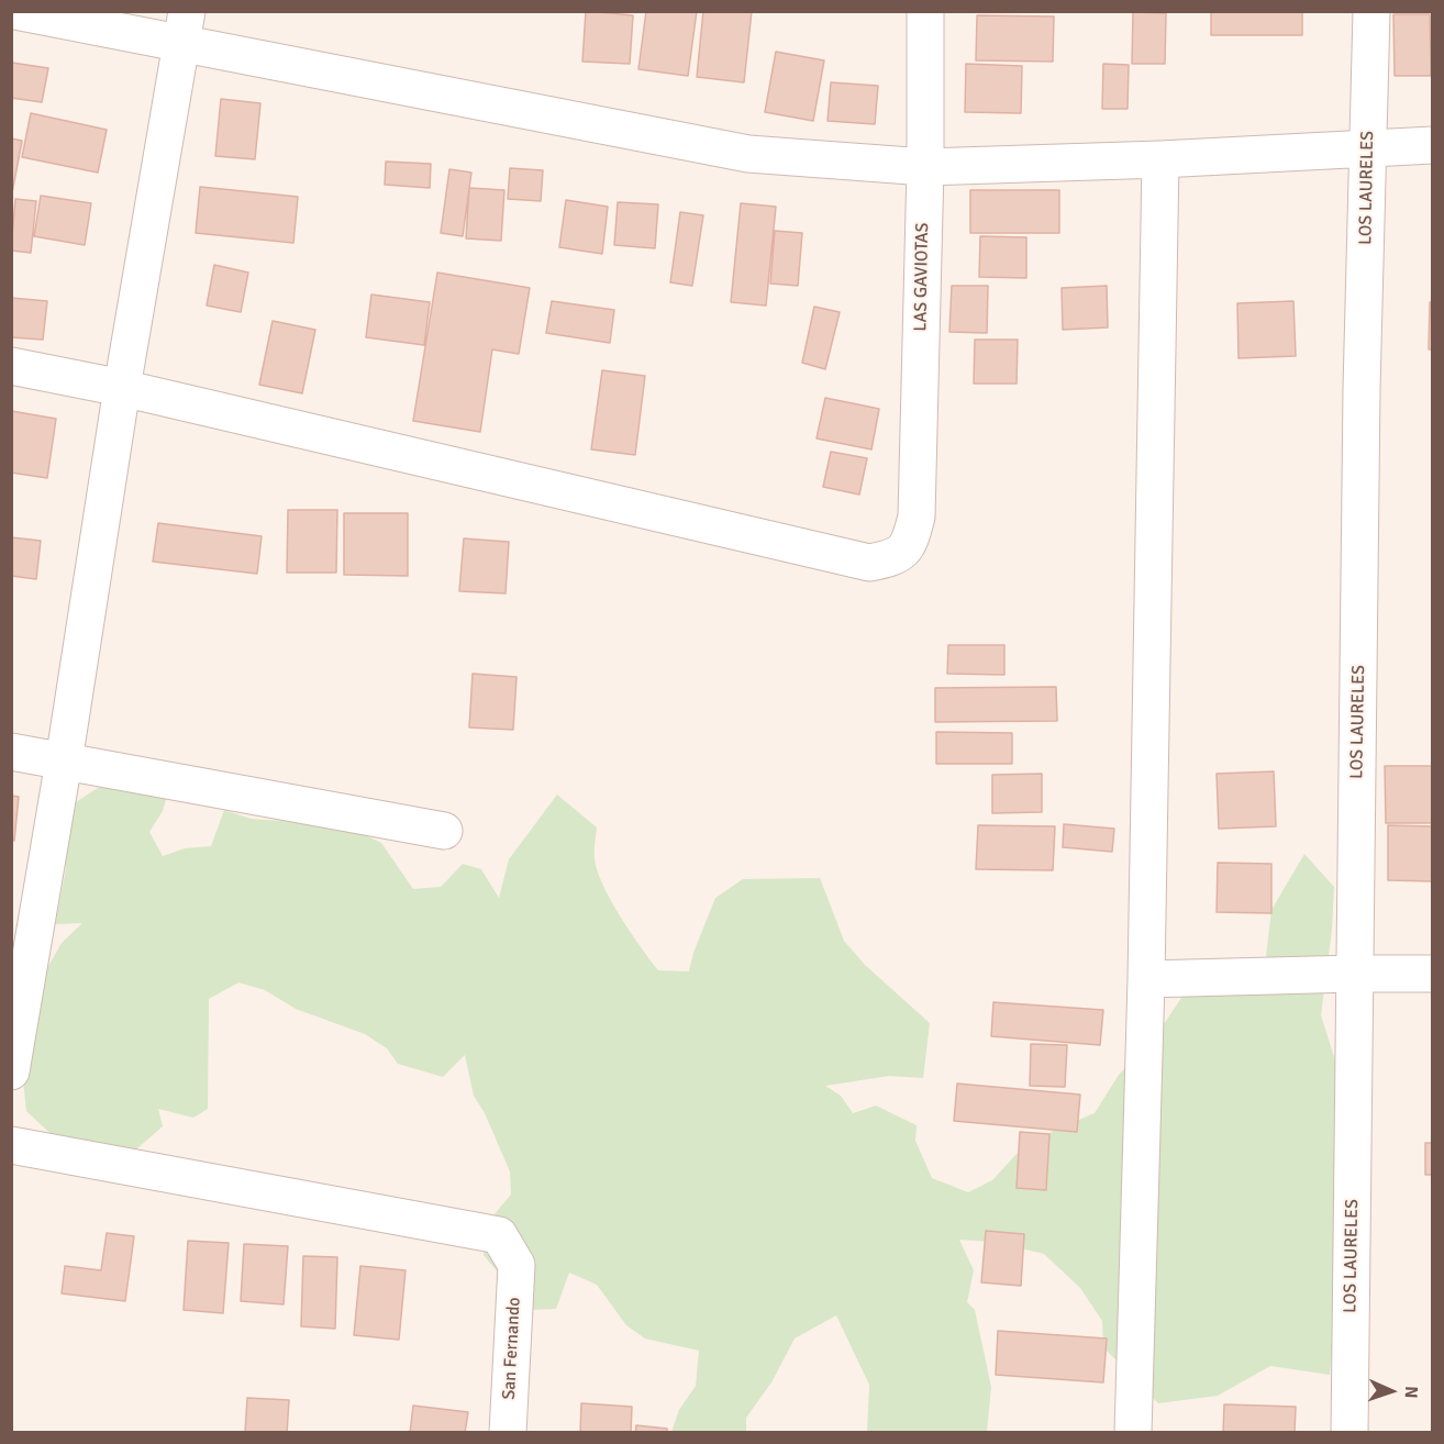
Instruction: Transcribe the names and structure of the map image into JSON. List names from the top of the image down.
{
  "streets": {
    "street": ["LOS LAURELES", "LAS GAVIOTAS", "San Fernando"]
  },
  "north": "right"
}
